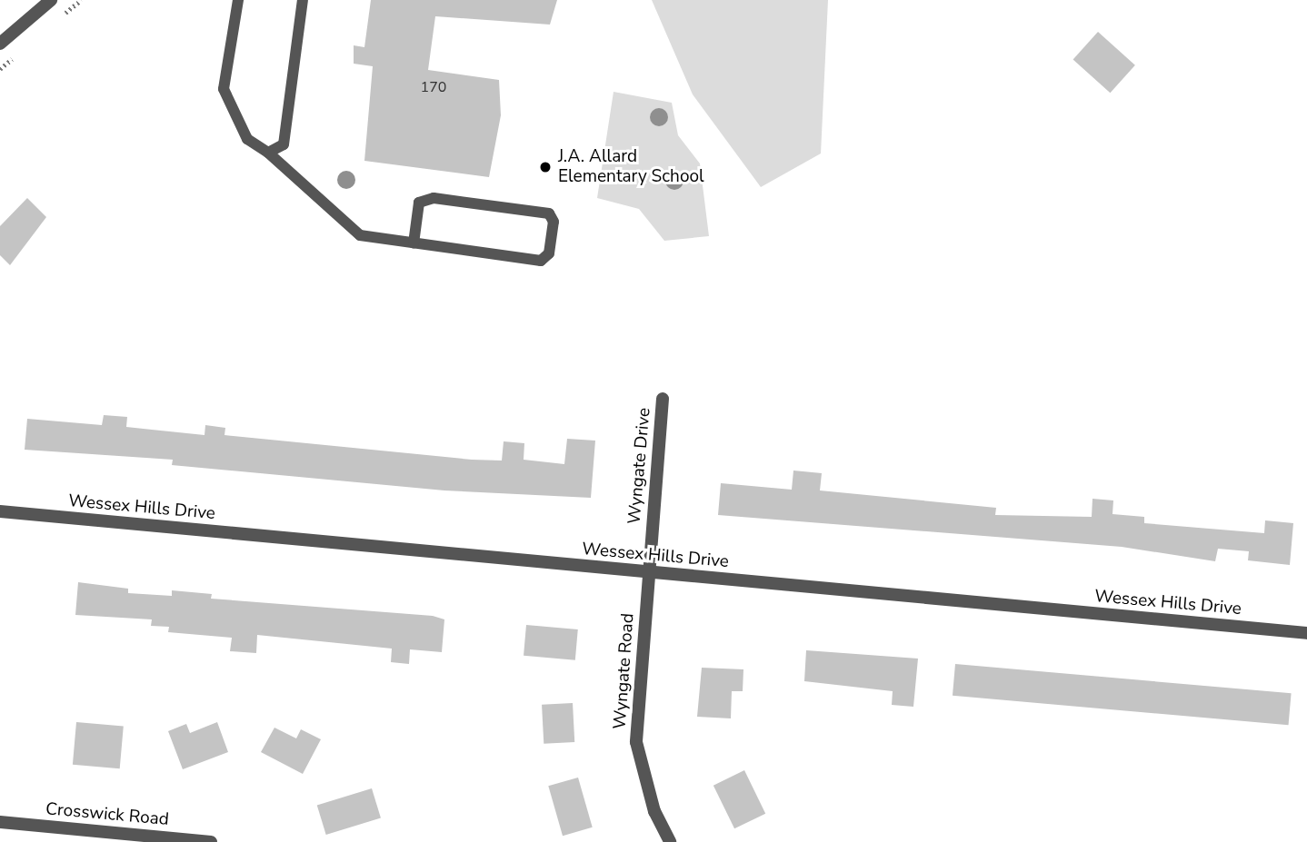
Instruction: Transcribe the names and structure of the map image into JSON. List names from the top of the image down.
{
  "streets": {
    "street": [
      "Wyngate Drive",
      "Wessex Hills Drive",
      "Wyngate Road",
      "Crosswick Road"
    ]
  },
  "crossings": [
    ["Wyngate Drive", "Wessex Hills Drive"],
    ["Wyngate Drive", "Wyngate Road"],
    ["Wessex Hills Drive", "Wyngate Road"]
  ],
  "places": ["J.A. Allard Elementary School"],
  "house_numbers": ["170"]
}
